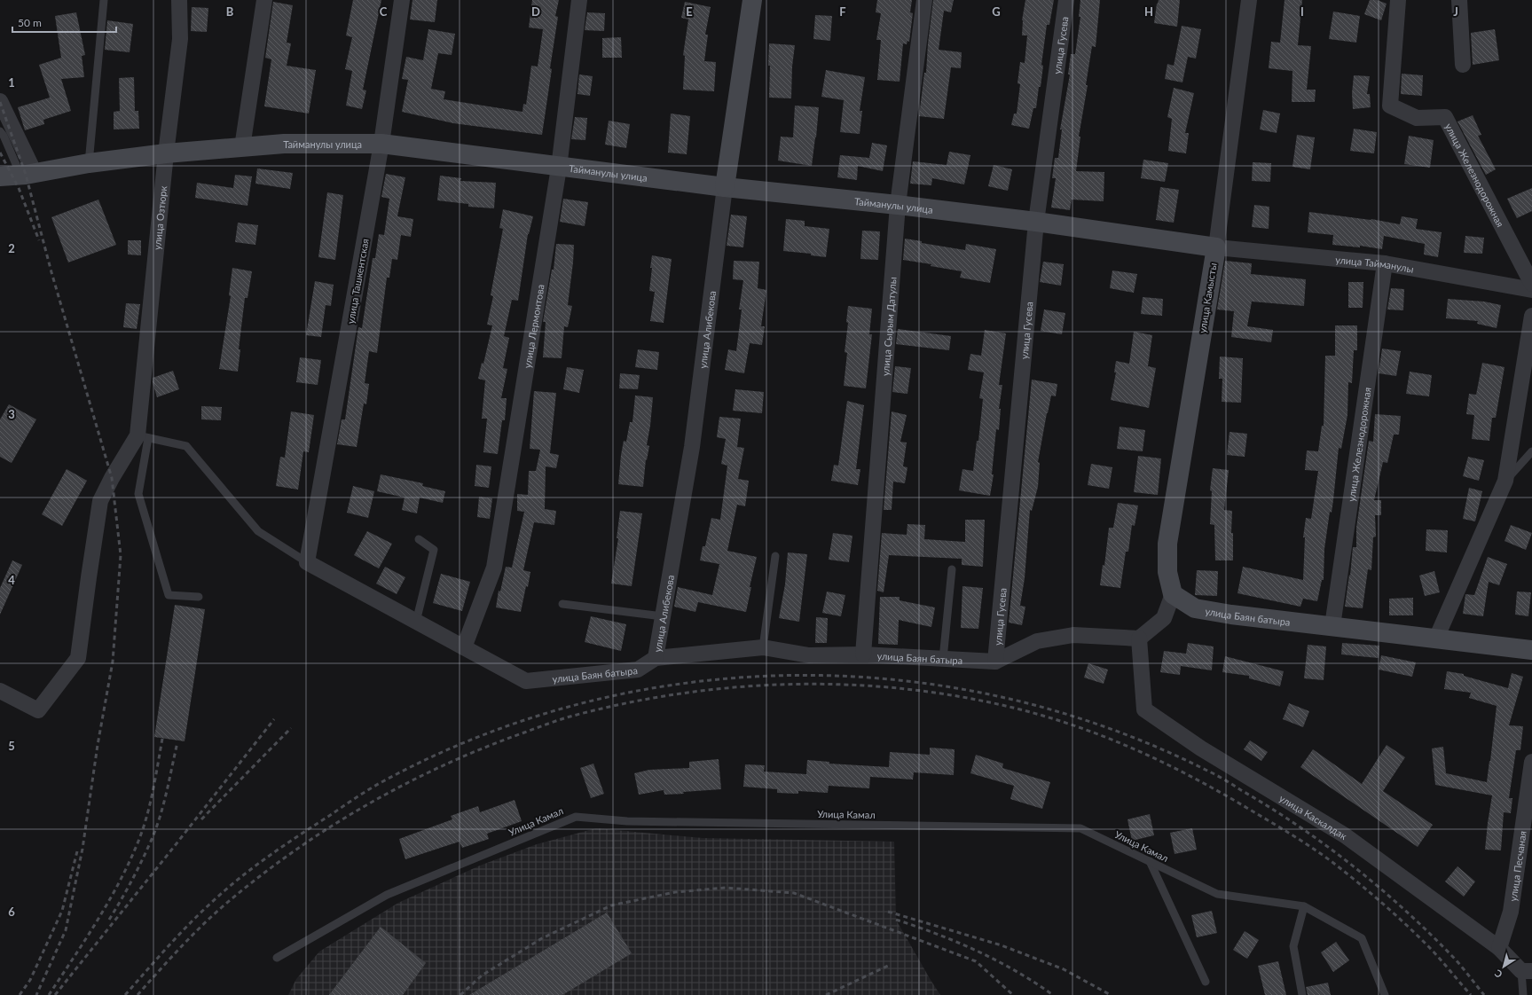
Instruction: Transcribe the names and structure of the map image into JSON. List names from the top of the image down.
{
  "streets": {
    "street": [
      "улица Гусева",
      "Тайманулы улица",
      "улица Железнодорожная",
      "улица Озтюрк",
      "улица Тайманулы",
      "улица Ташкентская",
      "улица Камысты",
      "улица Лермонтова",
      "улица Сырым Датулы",
      "улица Алибекова",
      "улица Баян батыра",
      "улица Каскалдак",
      "улица Песчаная"
    ],
    "lane": ["Улица Камал"]
  },
  "crossings": [
    ["улица Гусева", "Тайманулы улица"],
    ["улица Гусева", "улица Баян батыра"],
    ["Тайманулы улица", "улица Озтюрк"],
    ["Тайманулы улица", "улица Тайманулы"],
    ["Тайманулы улица", "улица Ташкентская"],
    ["Тайманулы улица", "улица Камысты"],
    ["Тайманулы улица", "улица Лермонтова"],
    ["Тайманулы улица", "улица Сырым Датулы"],
    ["Тайманулы улица", "улица Алибекова"],
    ["улица Железнодорожная", "улица Тайманулы"],
    ["улица Железнодорожная", "улица Баян батыра"],
    ["улица Тайманулы", "улица Камысты"],
    ["улица Ташкентская", "улица Баян батыра"],
    ["улица Камысты", "улица Баян батыра"],
    ["улица Лермонтова", "улица Баян батыра"],
    ["улица Сырым Датулы", "улица Баян батыра"],
    ["улица Алибекова", "улица Баян батыра"],
    ["улица Баян батыра", "улица Каскалдак"],
    ["улица Каскалдак", "улица Песчаная"]
  ],
  "scale_bar": "50 m",
  "north": "bottom left",
  "grid": {
    "columns": [
      "B",
      "C",
      "D",
      "E",
      "F",
      "G",
      "H",
      "I",
      "J"
    ],
    "rows": [
      "1",
      "2",
      "3",
      "4",
      "5",
      "6"
    ]
  }
}
